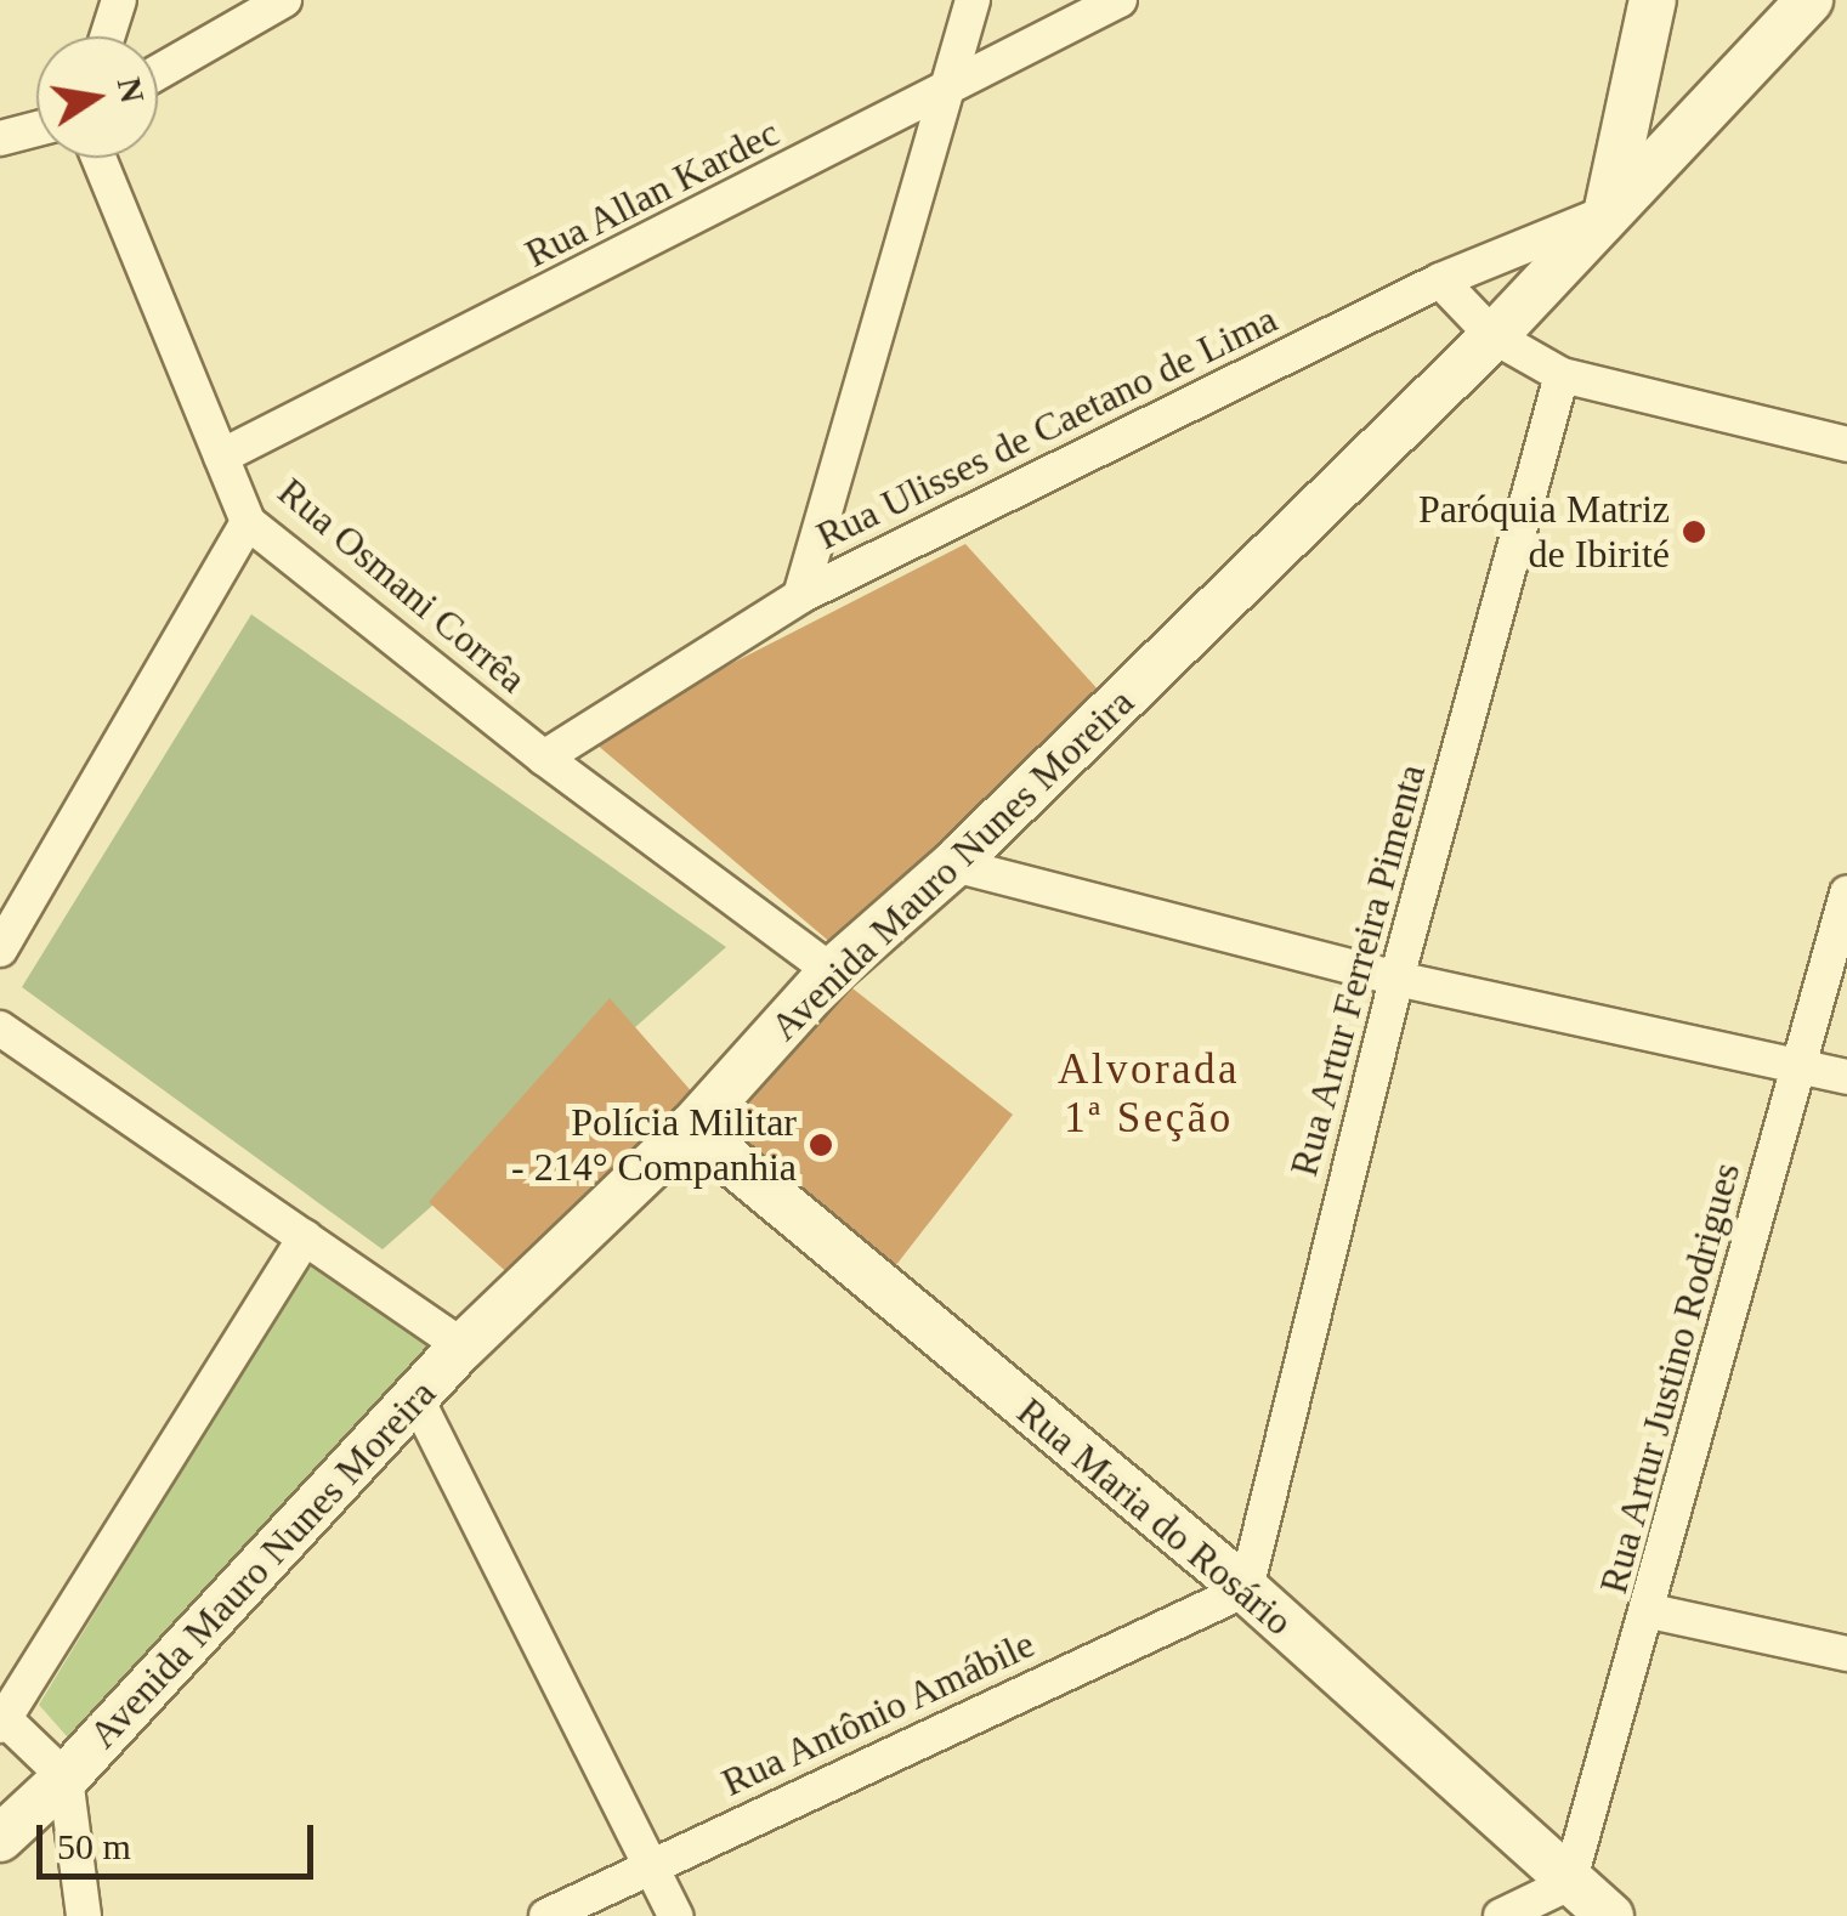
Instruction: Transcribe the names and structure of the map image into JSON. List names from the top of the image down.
{
  "streets": {
    "street": [
      "Rua Allan Kardec",
      "Rua Ulisses de Caetano de Lima",
      "Rua Osmani Corrêa",
      "Avenida Mauro Nunes Moreira",
      "Rua Artur Ferreira Pimenta",
      "Rua Artur Justino Rodrigues",
      "Rua Maria do Rosário",
      "Rua Antônio Amábile"
    ]
  },
  "crossings": [
    ["Rua Allan Kardec", "Rua Osmani Corrêa"],
    ["Rua Ulisses de Caetano de Lima", "Rua Osmani Corrêa"],
    ["Rua Ulisses de Caetano de Lima", "Avenida Mauro Nunes Moreira"],
    ["Rua Osmani Corrêa", "Avenida Mauro Nunes Moreira"],
    ["Avenida Mauro Nunes Moreira", "Rua Maria do Rosário"],
    ["Rua Artur Ferreira Pimenta", "Rua Maria do Rosário"],
    ["Rua Artur Ferreira Pimenta", "Rua Antônio Amábile"],
    ["Rua Artur Justino Rodrigues", "Rua Maria do Rosário"],
    ["Rua Maria do Rosário", "Rua Antônio Amábile"]
  ],
  "districts": ["Alvorada 1ª Seção"],
  "places": ["Paróquia Matriz de Ibirité", "Polícia Militar - 214° Companhia"],
  "scale_bar": "50 m",
  "north": "right"
}
